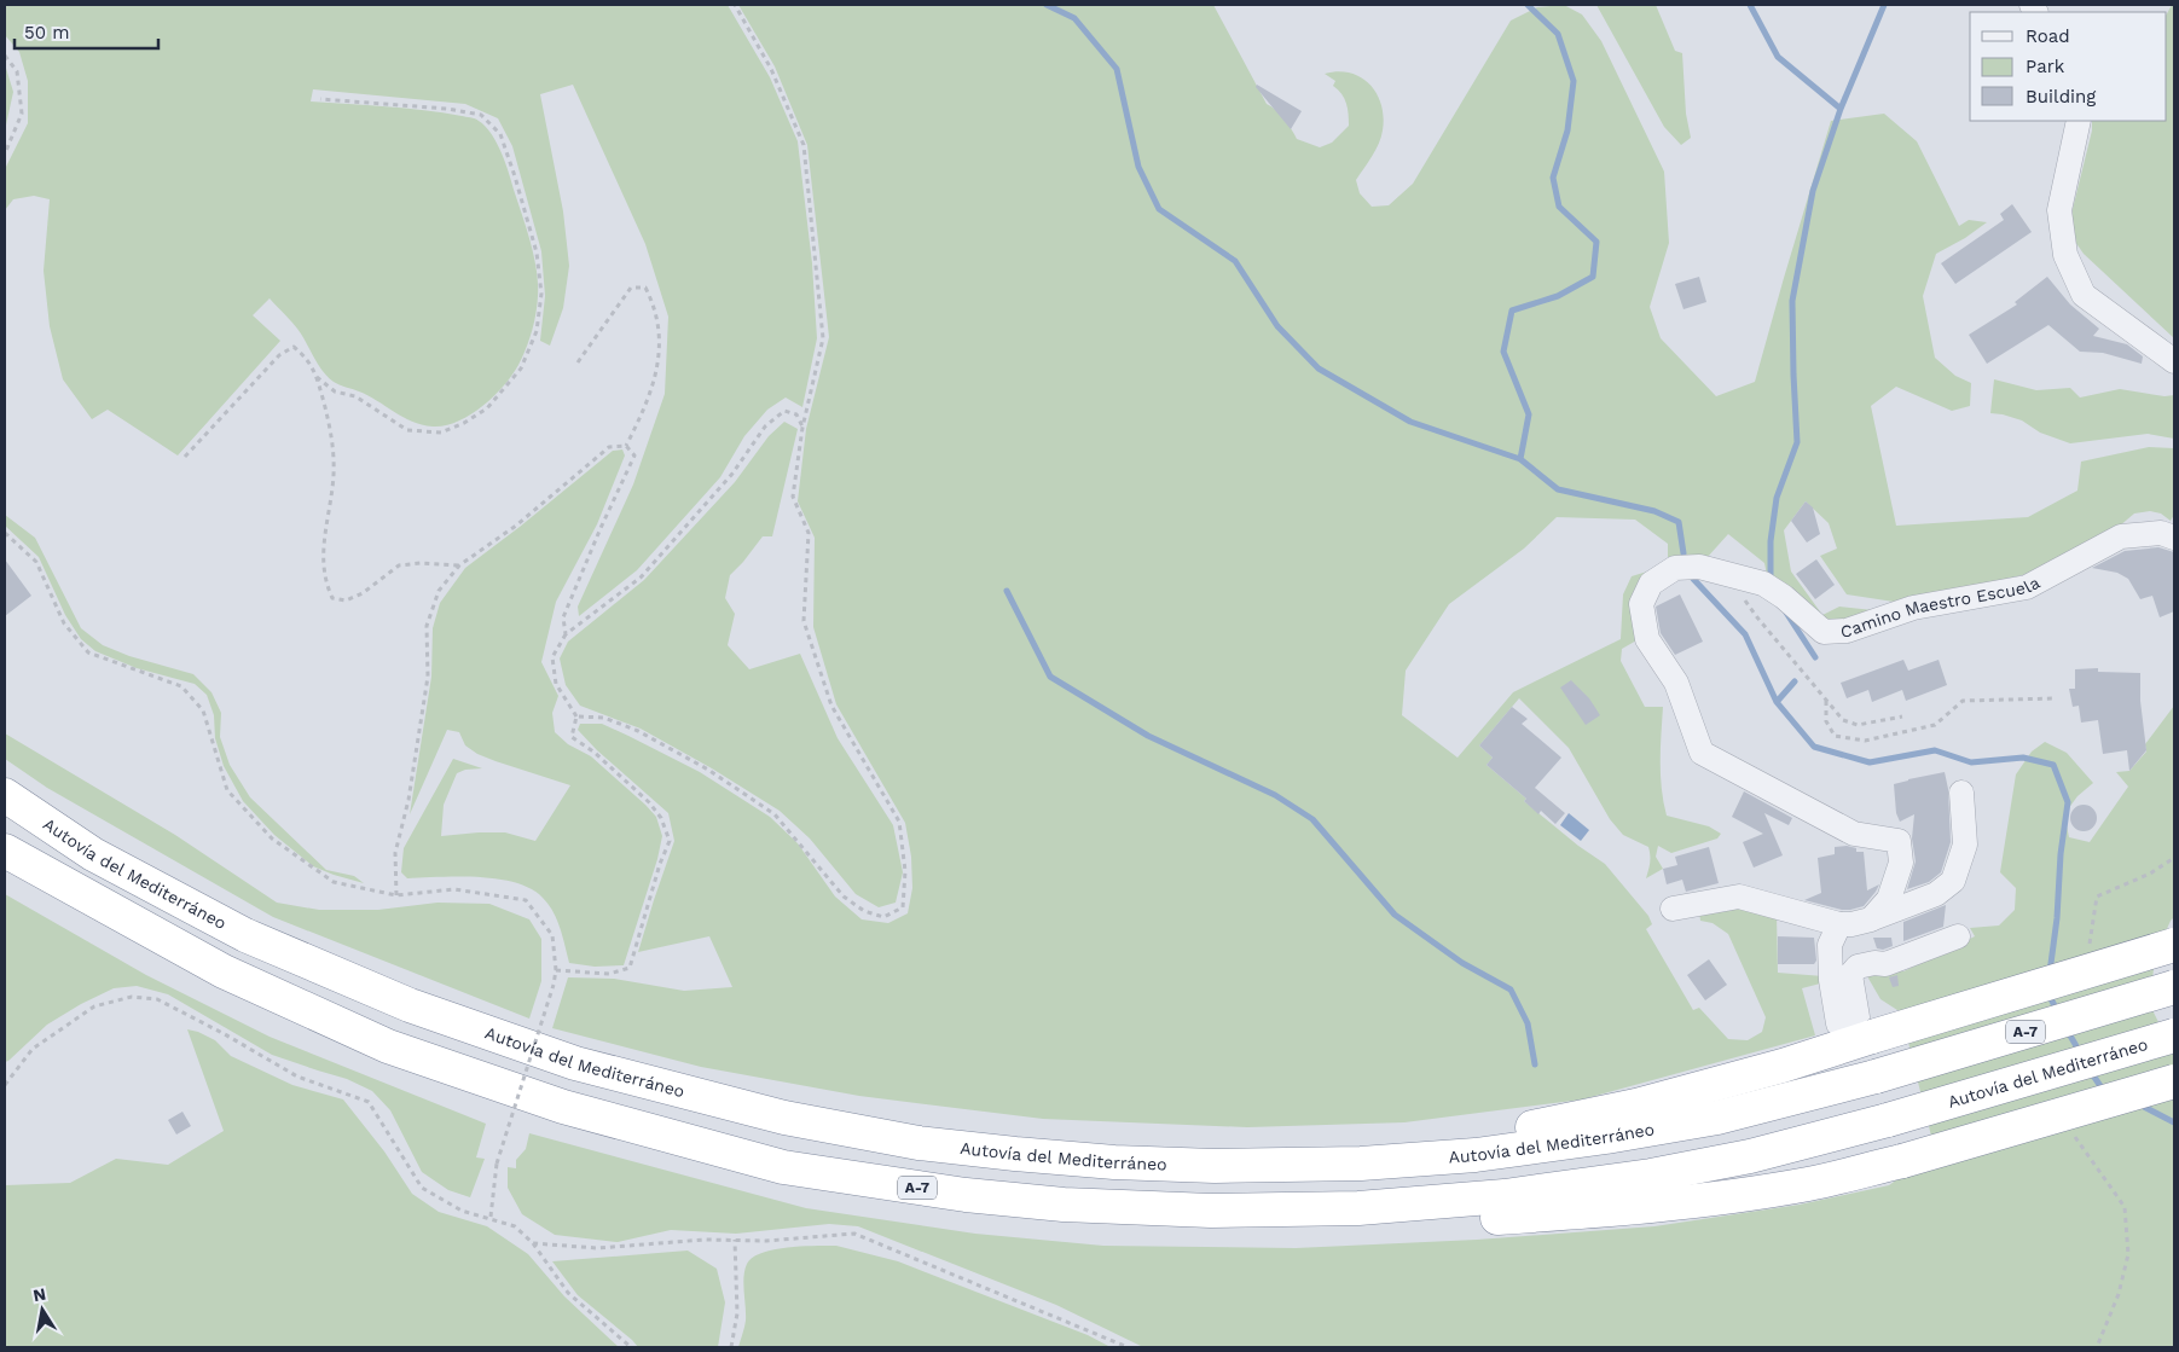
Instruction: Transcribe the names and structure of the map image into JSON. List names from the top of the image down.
{
  "streets": {
    "highway": ["Autovía del Mediterráneo", "A-7"],
    "street": ["Camino Maestro Escuela"]
  },
  "legend": ["Road", "Park", "Building"],
  "scale_bar": "50 m",
  "north": "top"
}
